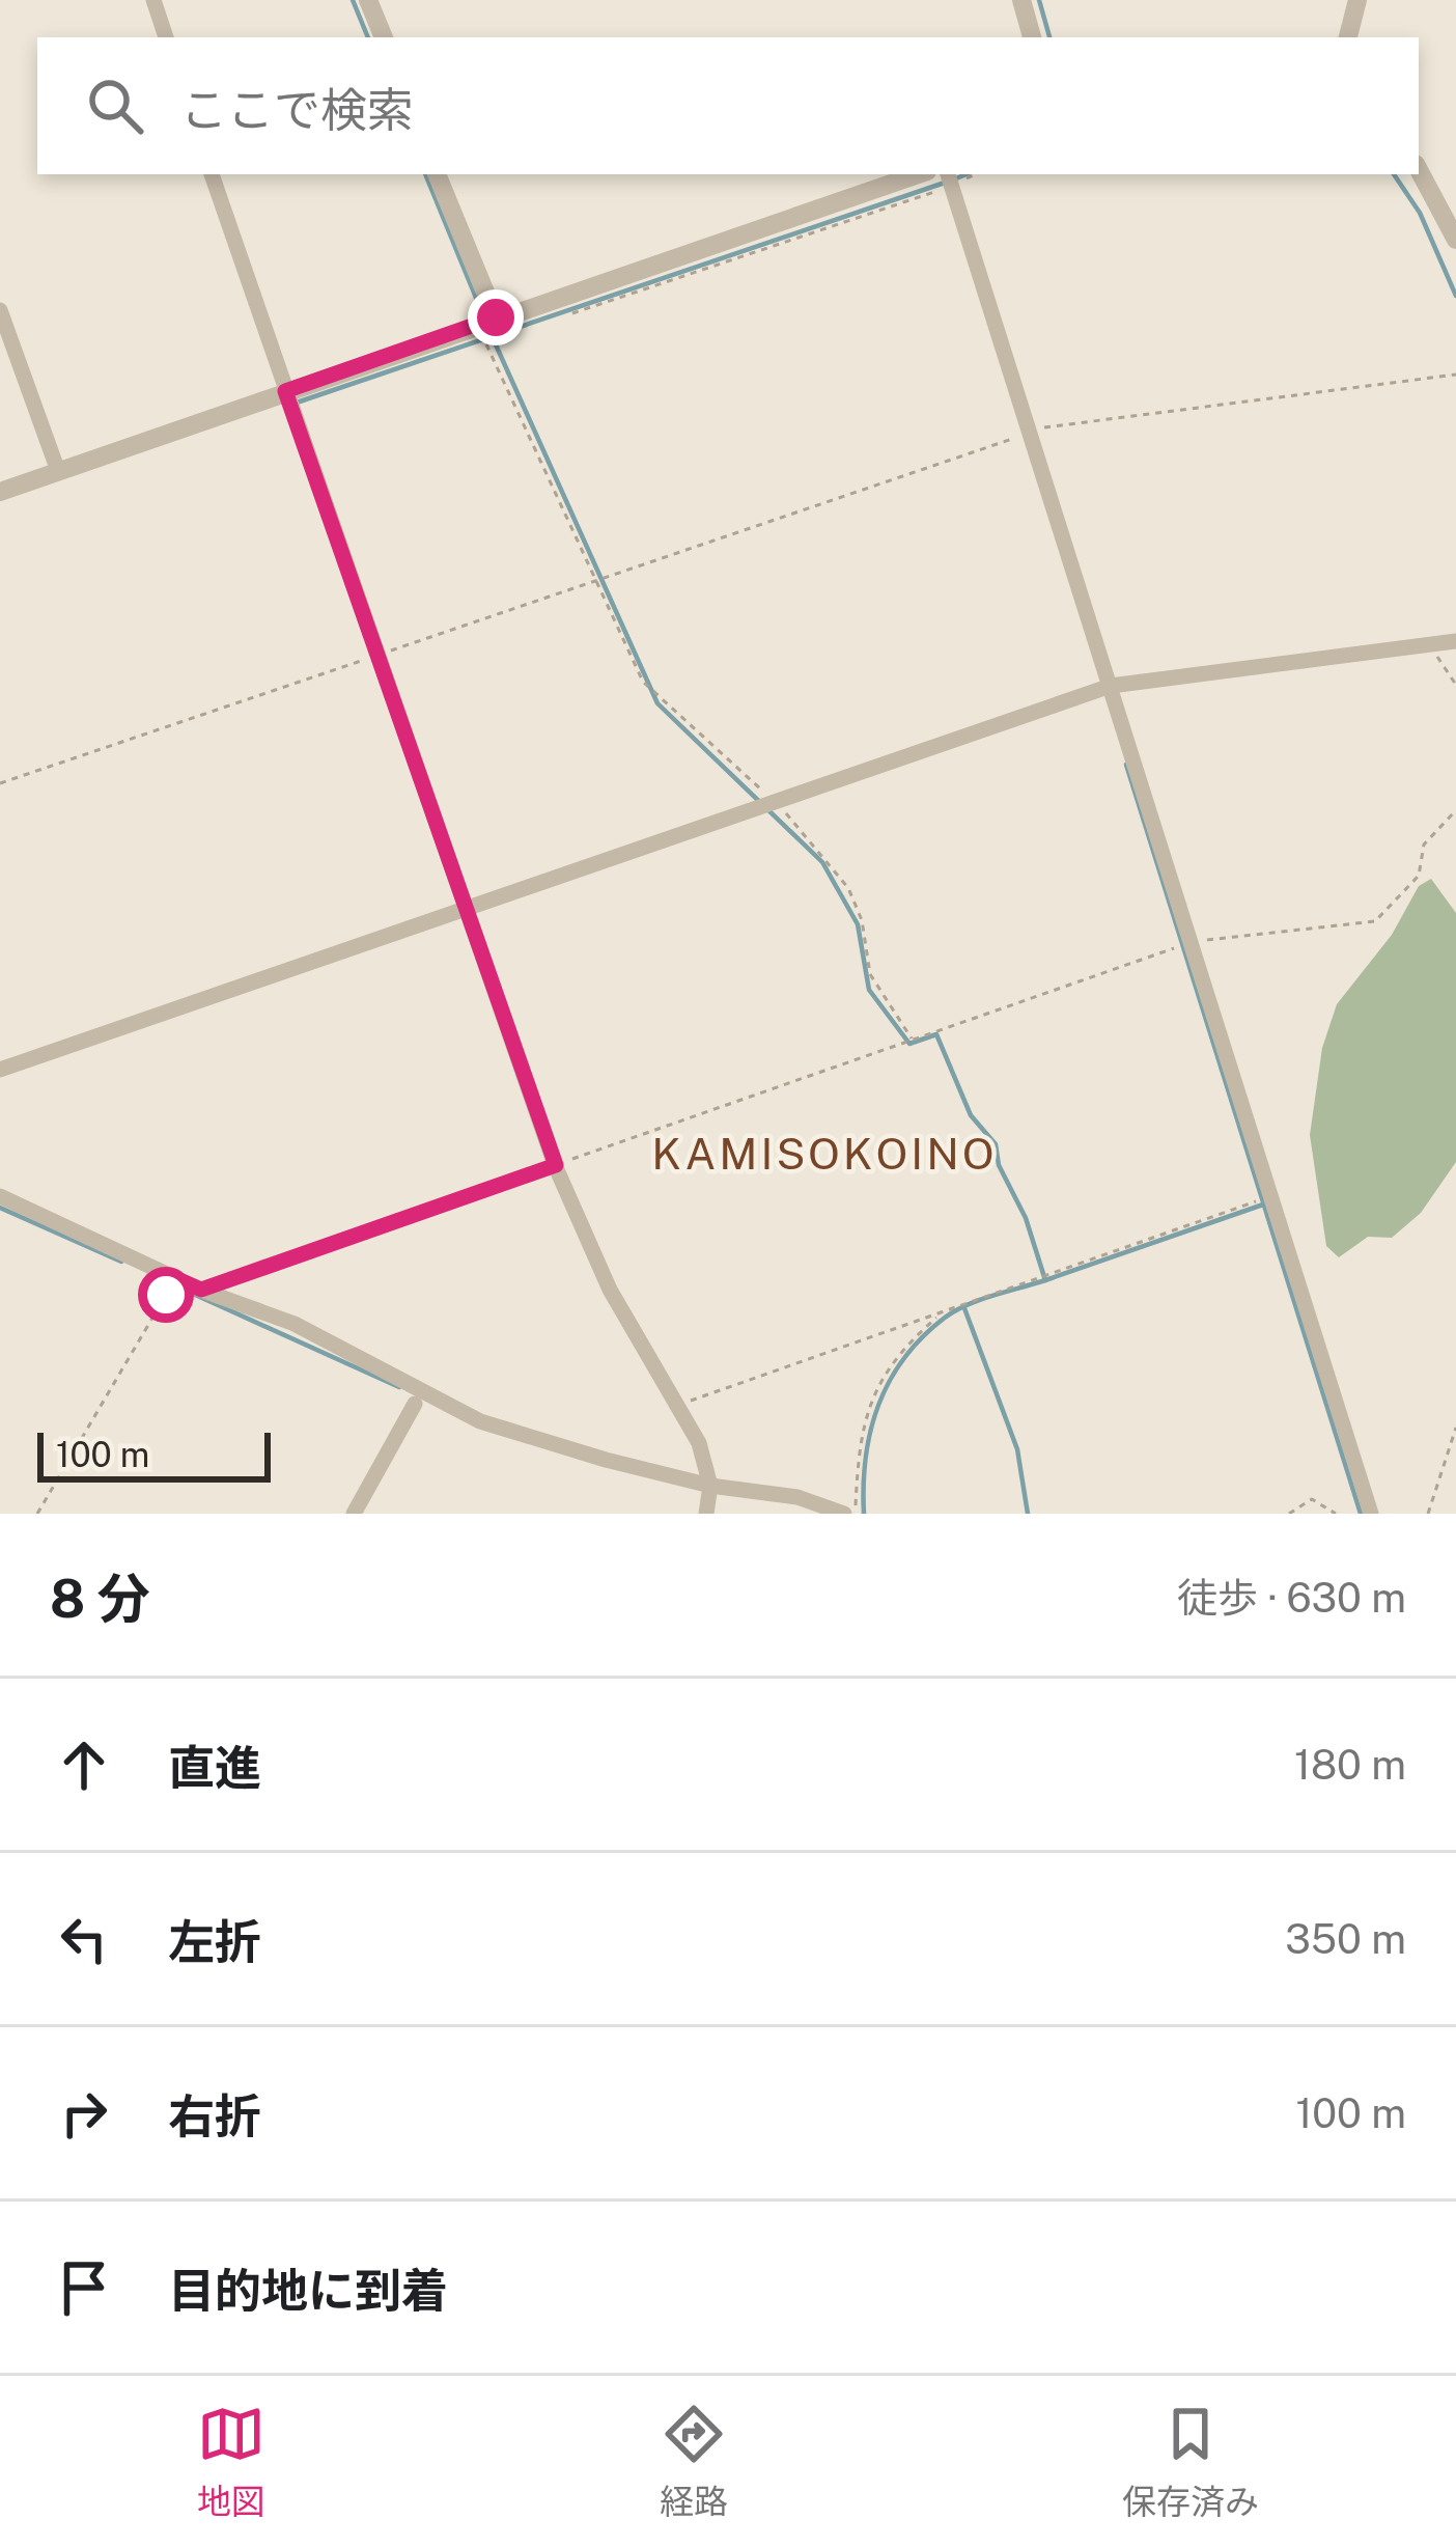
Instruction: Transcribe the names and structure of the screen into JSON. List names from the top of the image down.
{
  "districts": ["KAMISOKOINO"],
  "scale_bar": "100 m",
  "page": {
    "search": "ここで検索",
    "scale": "100 m",
    "heading": ["8 分", "徒歩 · 630 m"],
    "list": [
      ["直進", "180 m"],
      ["左折", "350 m"],
      ["右折", "100 m"],
      "目的地に到着"
    ],
    "nav": ["地図", "経路", "保存済み"]
  }
}
